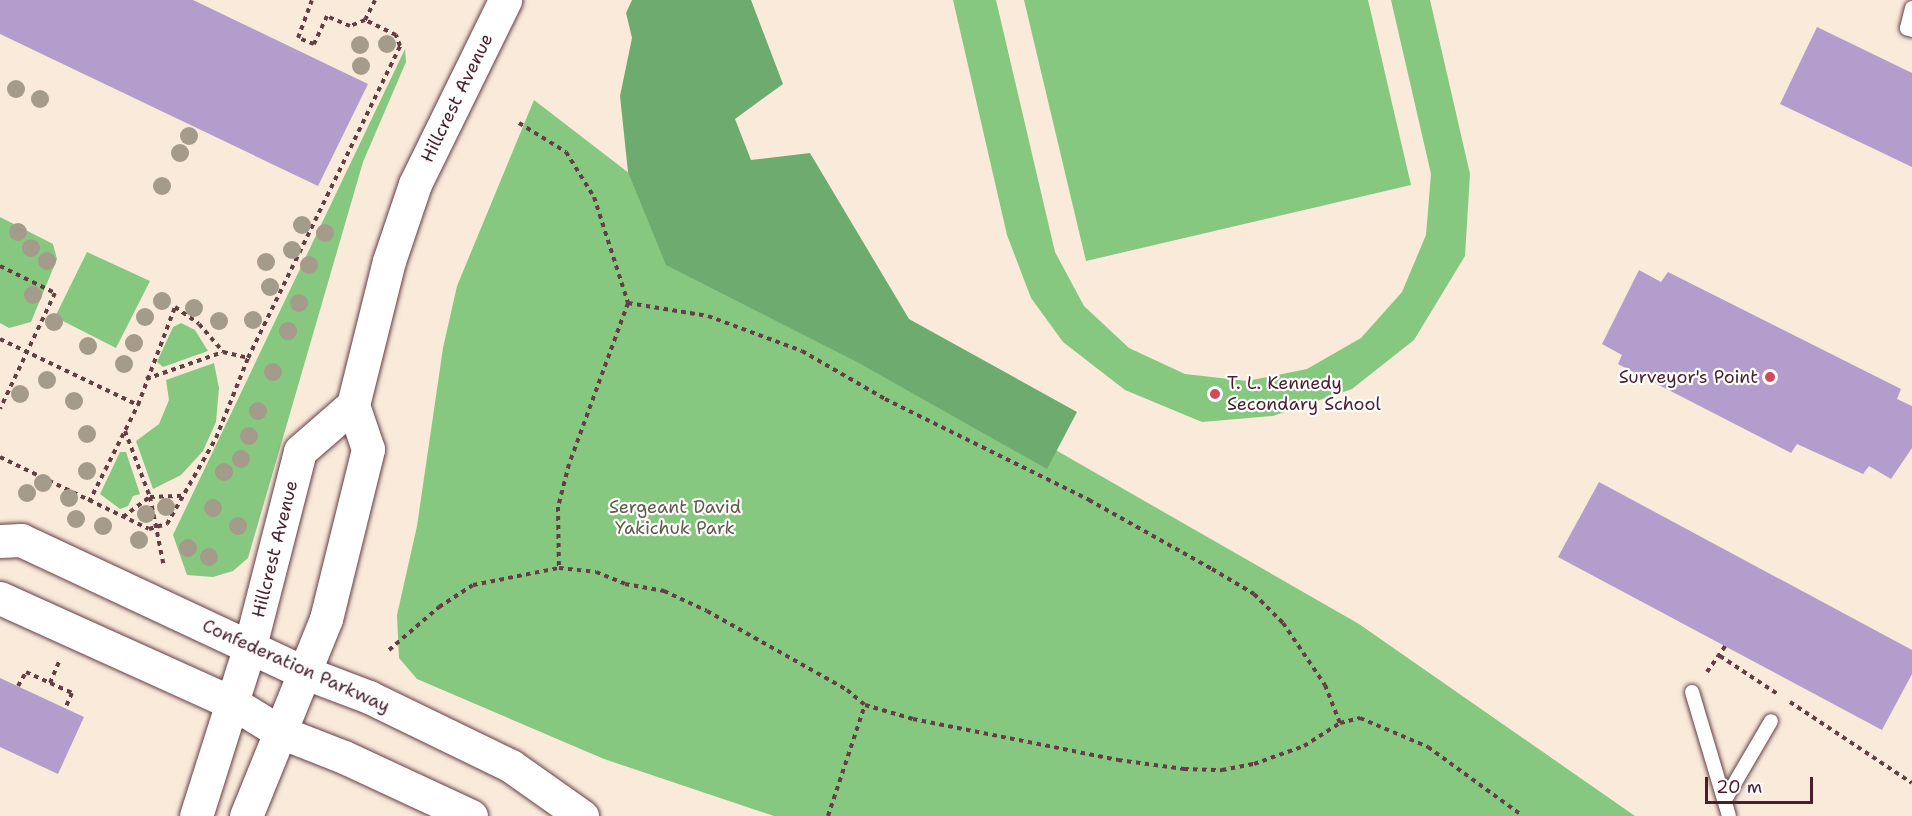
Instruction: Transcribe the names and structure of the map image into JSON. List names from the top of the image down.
{
  "streets": {
    "street": ["Hillcrest Avenue", "Confederation Parkway"]
  },
  "crossings": [
    ["Hillcrest Avenue", "Confederation Parkway"]
  ],
  "parks": ["Sergeant David Yakichuk Park"],
  "places": ["Surveyor's Point", "T. L. Kennedy Secondary School"],
  "scale_bar": "20 m"
}
